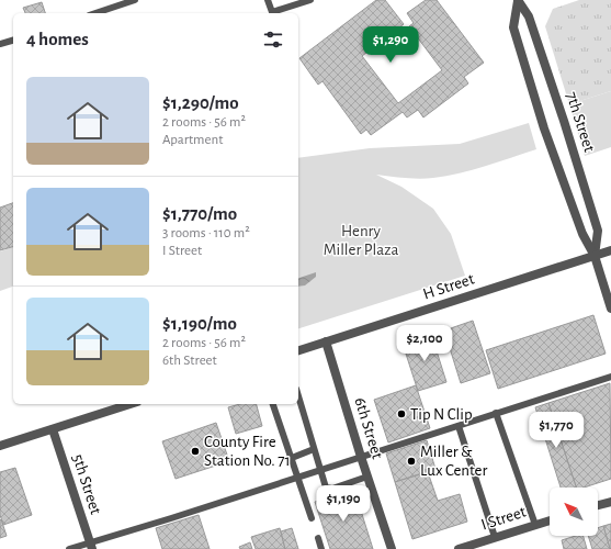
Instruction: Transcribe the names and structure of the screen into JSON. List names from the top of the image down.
{
  "streets": {
    "street": [
      "7th Street",
      "H Street",
      "6th Street",
      "5th Street",
      "I Street"
    ]
  },
  "crossings": [
    ["7th Street", "H Street"],
    ["H Street", "6th Street"]
  ],
  "parks": ["Henry Miller Plaza"],
  "places": ["Tip N Clip", "County Fire Station No. 71", "Miller & Lux Center"],
  "north": "top left",
  "page": {
    "heading": "4 homes",
    "price": [
      "$1,290",
      "$2,100",
      "$1,770",
      "$1,190"
    ],
    "list": [
      {
        "name": "$1,290/mo",
        "note": "2 rooms · 56 m² · Apartment"
      },
      {
        "name": "$1,770/mo",
        "note": "3 rooms · 110 m² · I Street"
      },
      {
        "name": "$1,190/mo",
        "note": "2 rooms · 56 m² · 6th Street"
      }
    ]
  }
}
